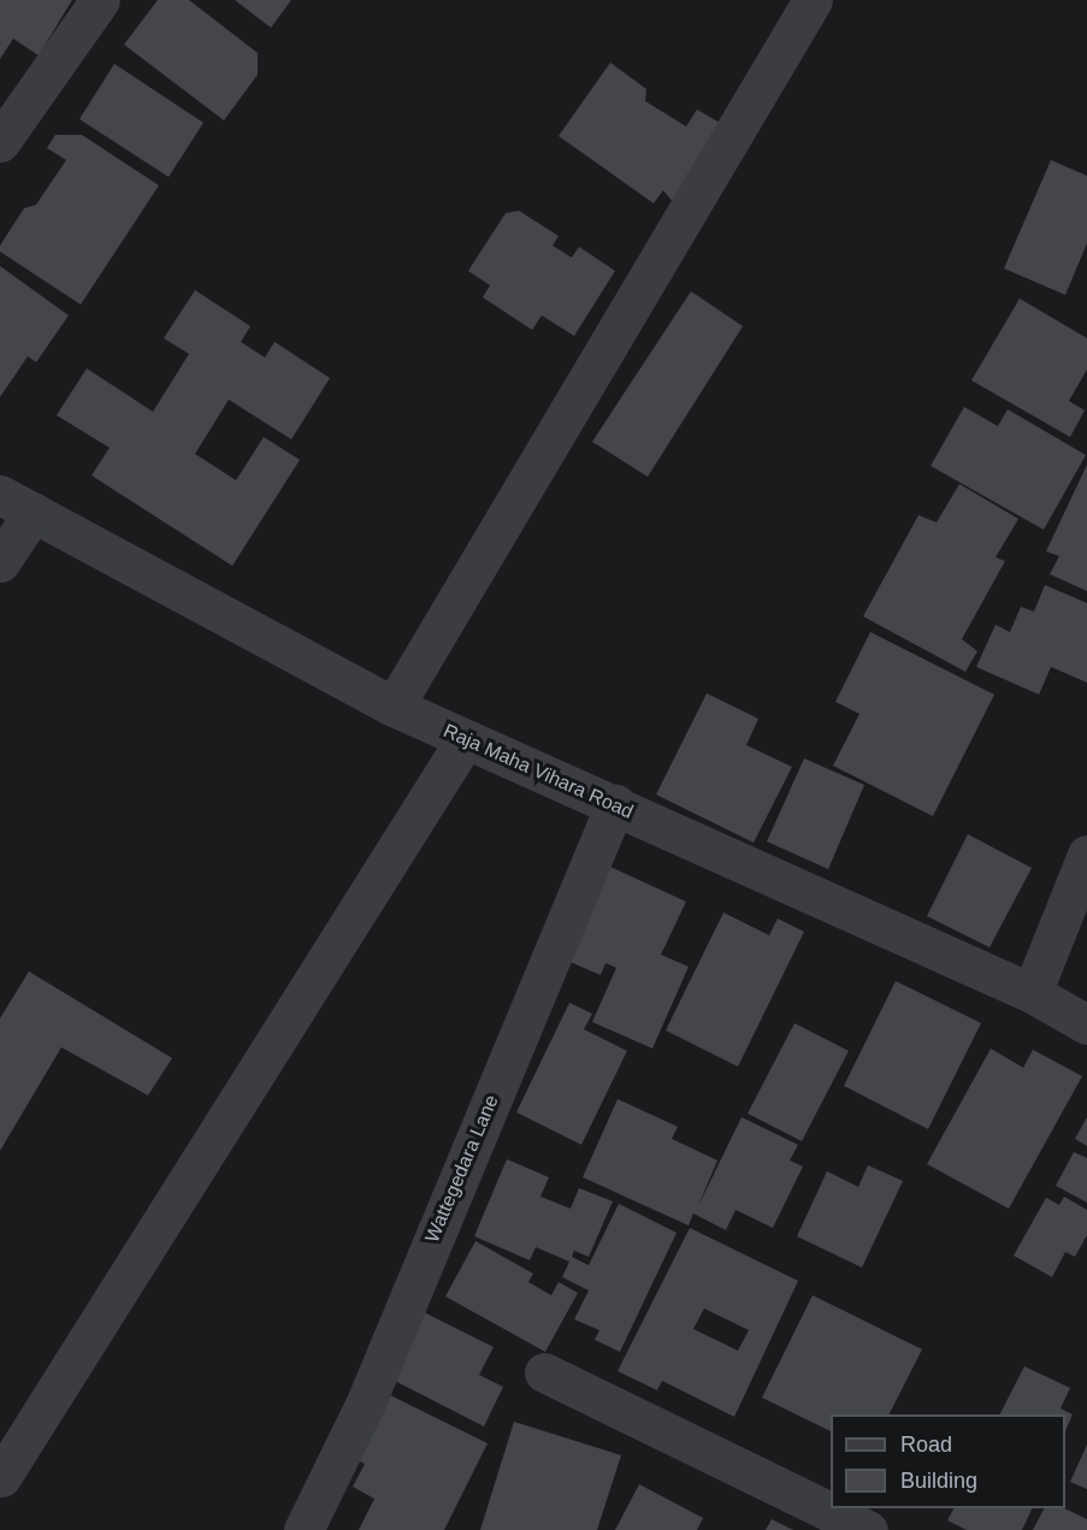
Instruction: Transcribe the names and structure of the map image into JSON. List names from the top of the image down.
{
  "streets": {
    "street": ["Raja Maha Vihara Road", "Wattegedara Lane"]
  },
  "crossings": [
    ["Raja Maha Vihara Road", "Wattegedara Lane"]
  ],
  "legend": ["Road", "Building"]
}
